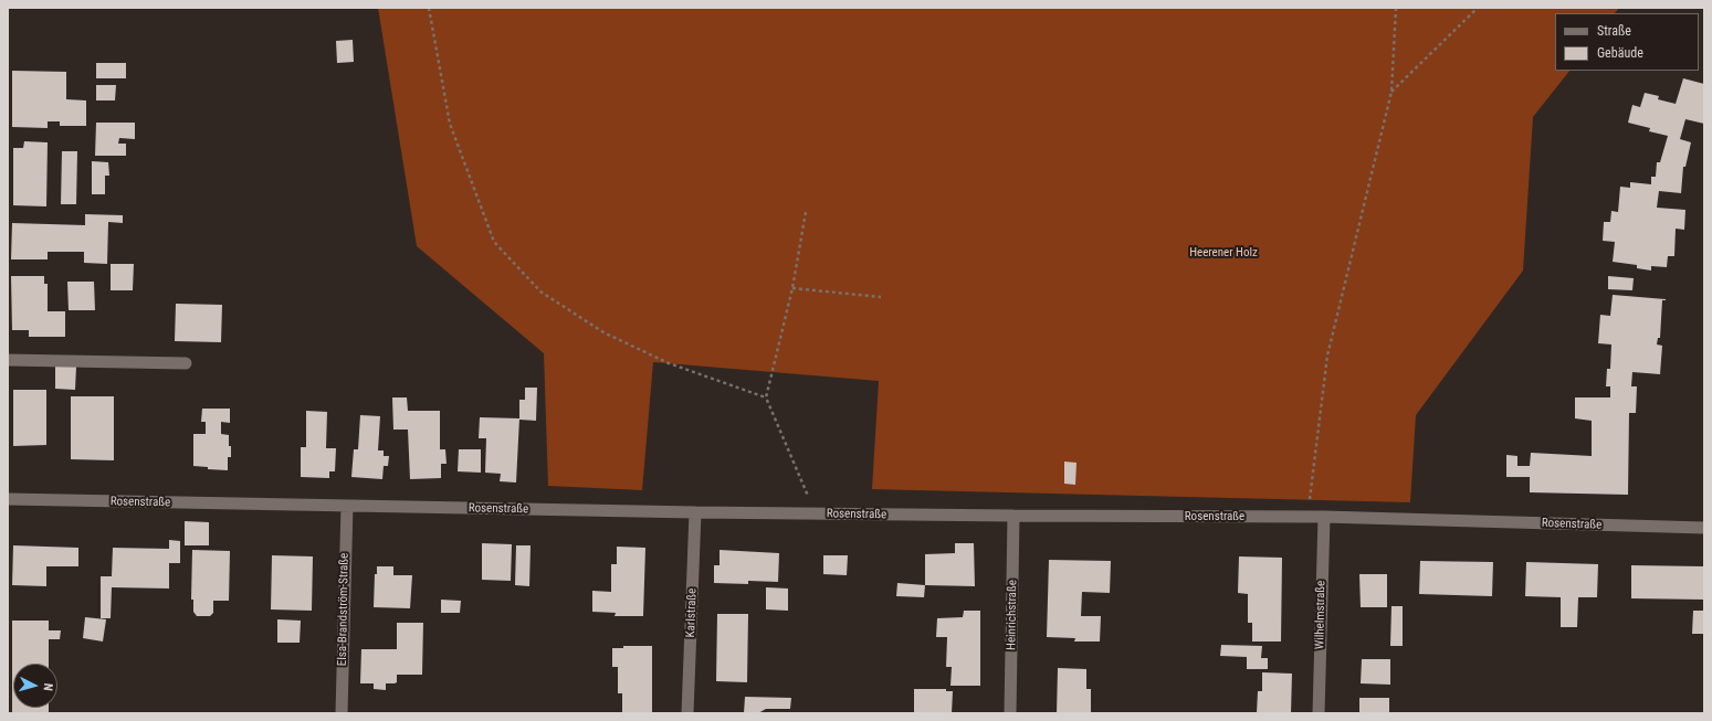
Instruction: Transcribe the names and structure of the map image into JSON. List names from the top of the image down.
{
  "streets": {
    "street": [
      "Rosenstraße",
      "Elsa-Brandström-Straße",
      "Karlstraße",
      "Heinrichstraße",
      "Wilhelmstraße"
    ]
  },
  "crossings": [
    ["Rosenstraße", "Elsa-Brandström-Straße"],
    ["Rosenstraße", "Karlstraße"],
    ["Rosenstraße", "Heinrichstraße"],
    ["Rosenstraße", "Wilhelmstraße"]
  ],
  "parks": ["Heerener Holz"],
  "legend": ["Straße", "Gebäude"],
  "north": "right"
}
